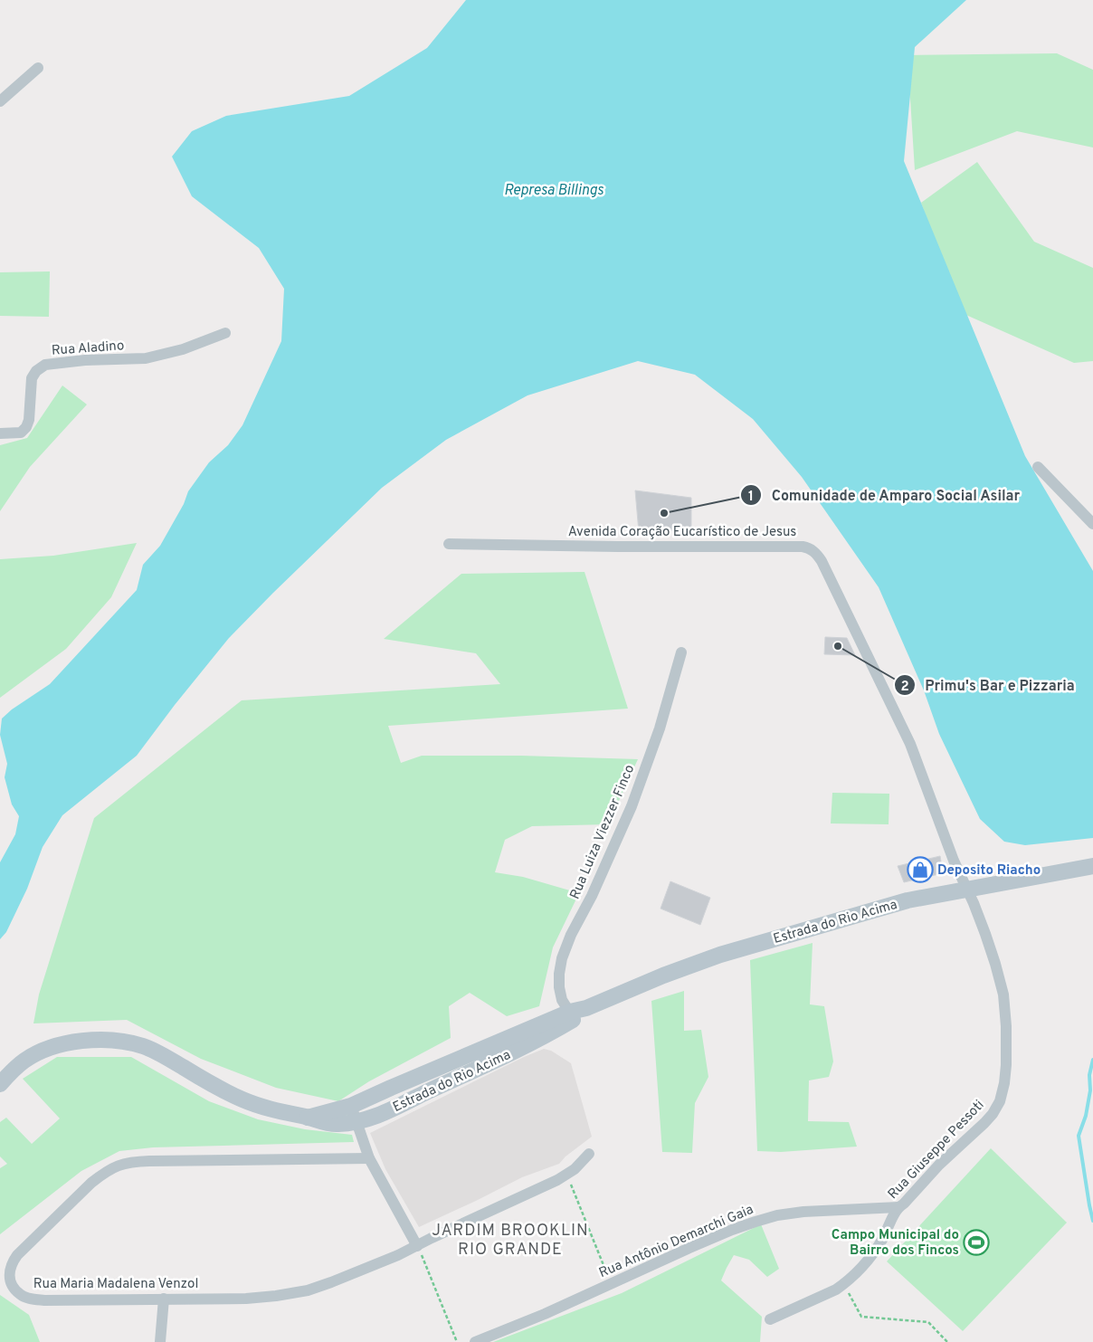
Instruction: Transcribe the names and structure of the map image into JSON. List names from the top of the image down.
{
  "streets": {
    "main road": ["Estrada do Rio Acima"],
    "street": [
      "Rua Aladino",
      "Avenida Coração Eucarístico de Jesus",
      "Rua Luiza Viezzer Finco",
      "Rua Giuseppe Pessoti",
      "Rua Antônio Demarchi Gaia",
      "Rua Maria Madalena Venzol"
    ]
  },
  "crossings": [
    ["Avenida Coração Eucarístico de Jesus", "Estrada do Rio Acima"],
    ["Avenida Coração Eucarístico de Jesus", "Rua Giuseppe Pessoti"],
    ["Rua Luiza Viezzer Finco", "Estrada do Rio Acima"],
    ["Estrada do Rio Acima", "Rua Giuseppe Pessoti"],
    ["Rua Giuseppe Pessoti", "Rua Antônio Demarchi Gaia"]
  ],
  "districts": ["JARDIM BROOKLIN RIO GRANDE"],
  "water": ["Represa Billings"],
  "places": {
    "other": ["Comunidade de Amparo Social Asilar", "Primu's Bar e Pizzaria"],
    "shop": ["Deposito Riacho"],
    "sports": ["Campo Municipal do Bairro dos Fincos"]
  }
}
